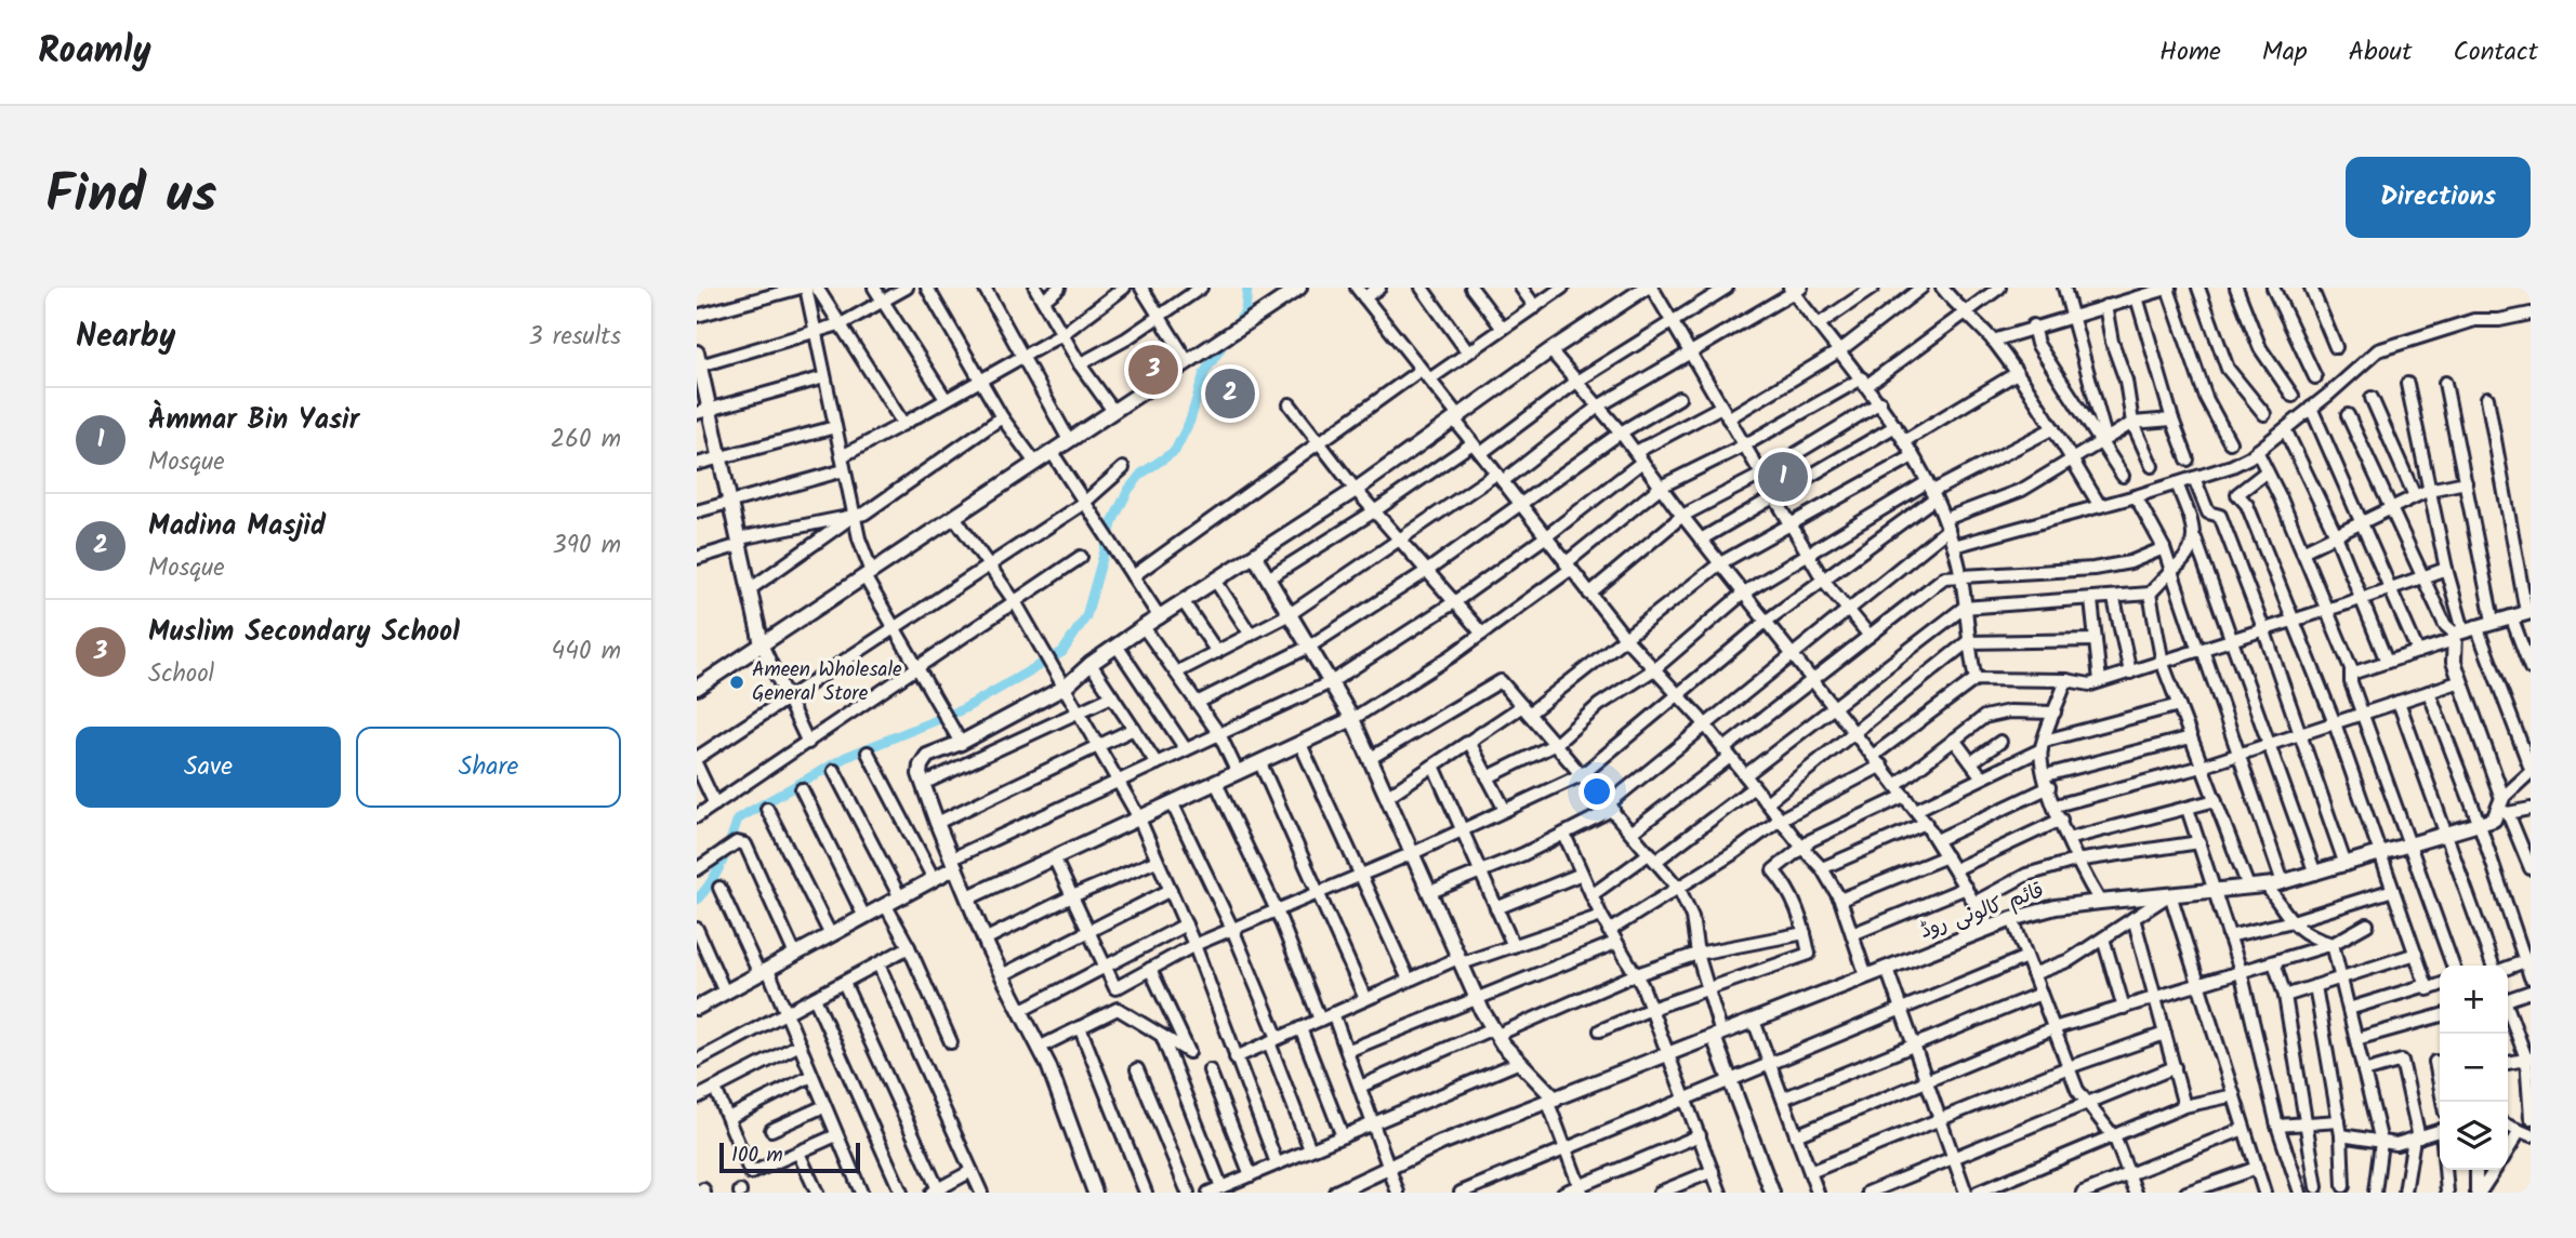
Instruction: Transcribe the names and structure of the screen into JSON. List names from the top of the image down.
{
  "streets": {
    "street": ["قائم کالونی روڈ"]
  },
  "places": ["Ameen Wholesale General Store"],
  "scale_bar": "100 m",
  "page": {
    "header": "Roamly",
    "nav": [
      "Home",
      "Map",
      "About",
      "Contact"
    ],
    "title": "Find us",
    "buttons": [
      "Directions",
      ["Save", "Share"]
    ],
    "heading": ["Nearby", "3 results"],
    "pins": ["3", "2", "1"],
    "list": [
      {
        "mark": "1",
        "name": "Àmmar Bin Yasir",
        "note": "Mosque",
        "value": "260 m"
      },
      {
        "mark": "2",
        "name": "Madina Masjid",
        "note": "Mosque",
        "value": "390 m"
      },
      {
        "mark": "3",
        "name": "Muslim Secondary School",
        "note": "School",
        "value": "440 m"
      }
    ],
    "map_buttons": ["+", "−"],
    "scale": "100 m"
  }
}
